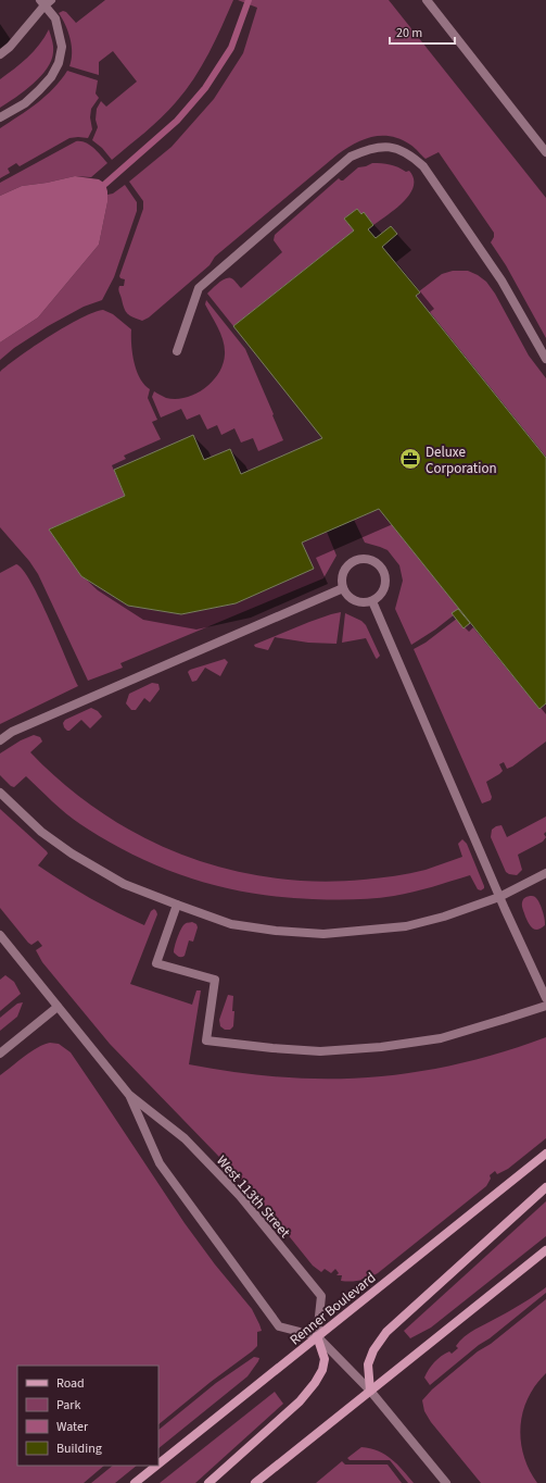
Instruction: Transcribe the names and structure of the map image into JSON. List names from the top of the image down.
{
  "streets": {
    "main road": ["Renner Boulevard"],
    "street": ["West 113th Street"]
  },
  "crossings": [
    ["West 113th Street", "Renner Boulevard"]
  ],
  "places": {
    "office": ["Deluxe Corporation"]
  },
  "legend": [
    "Road",
    "Park",
    "Water",
    "Building"
  ],
  "scale_bar": "20 m"
}
